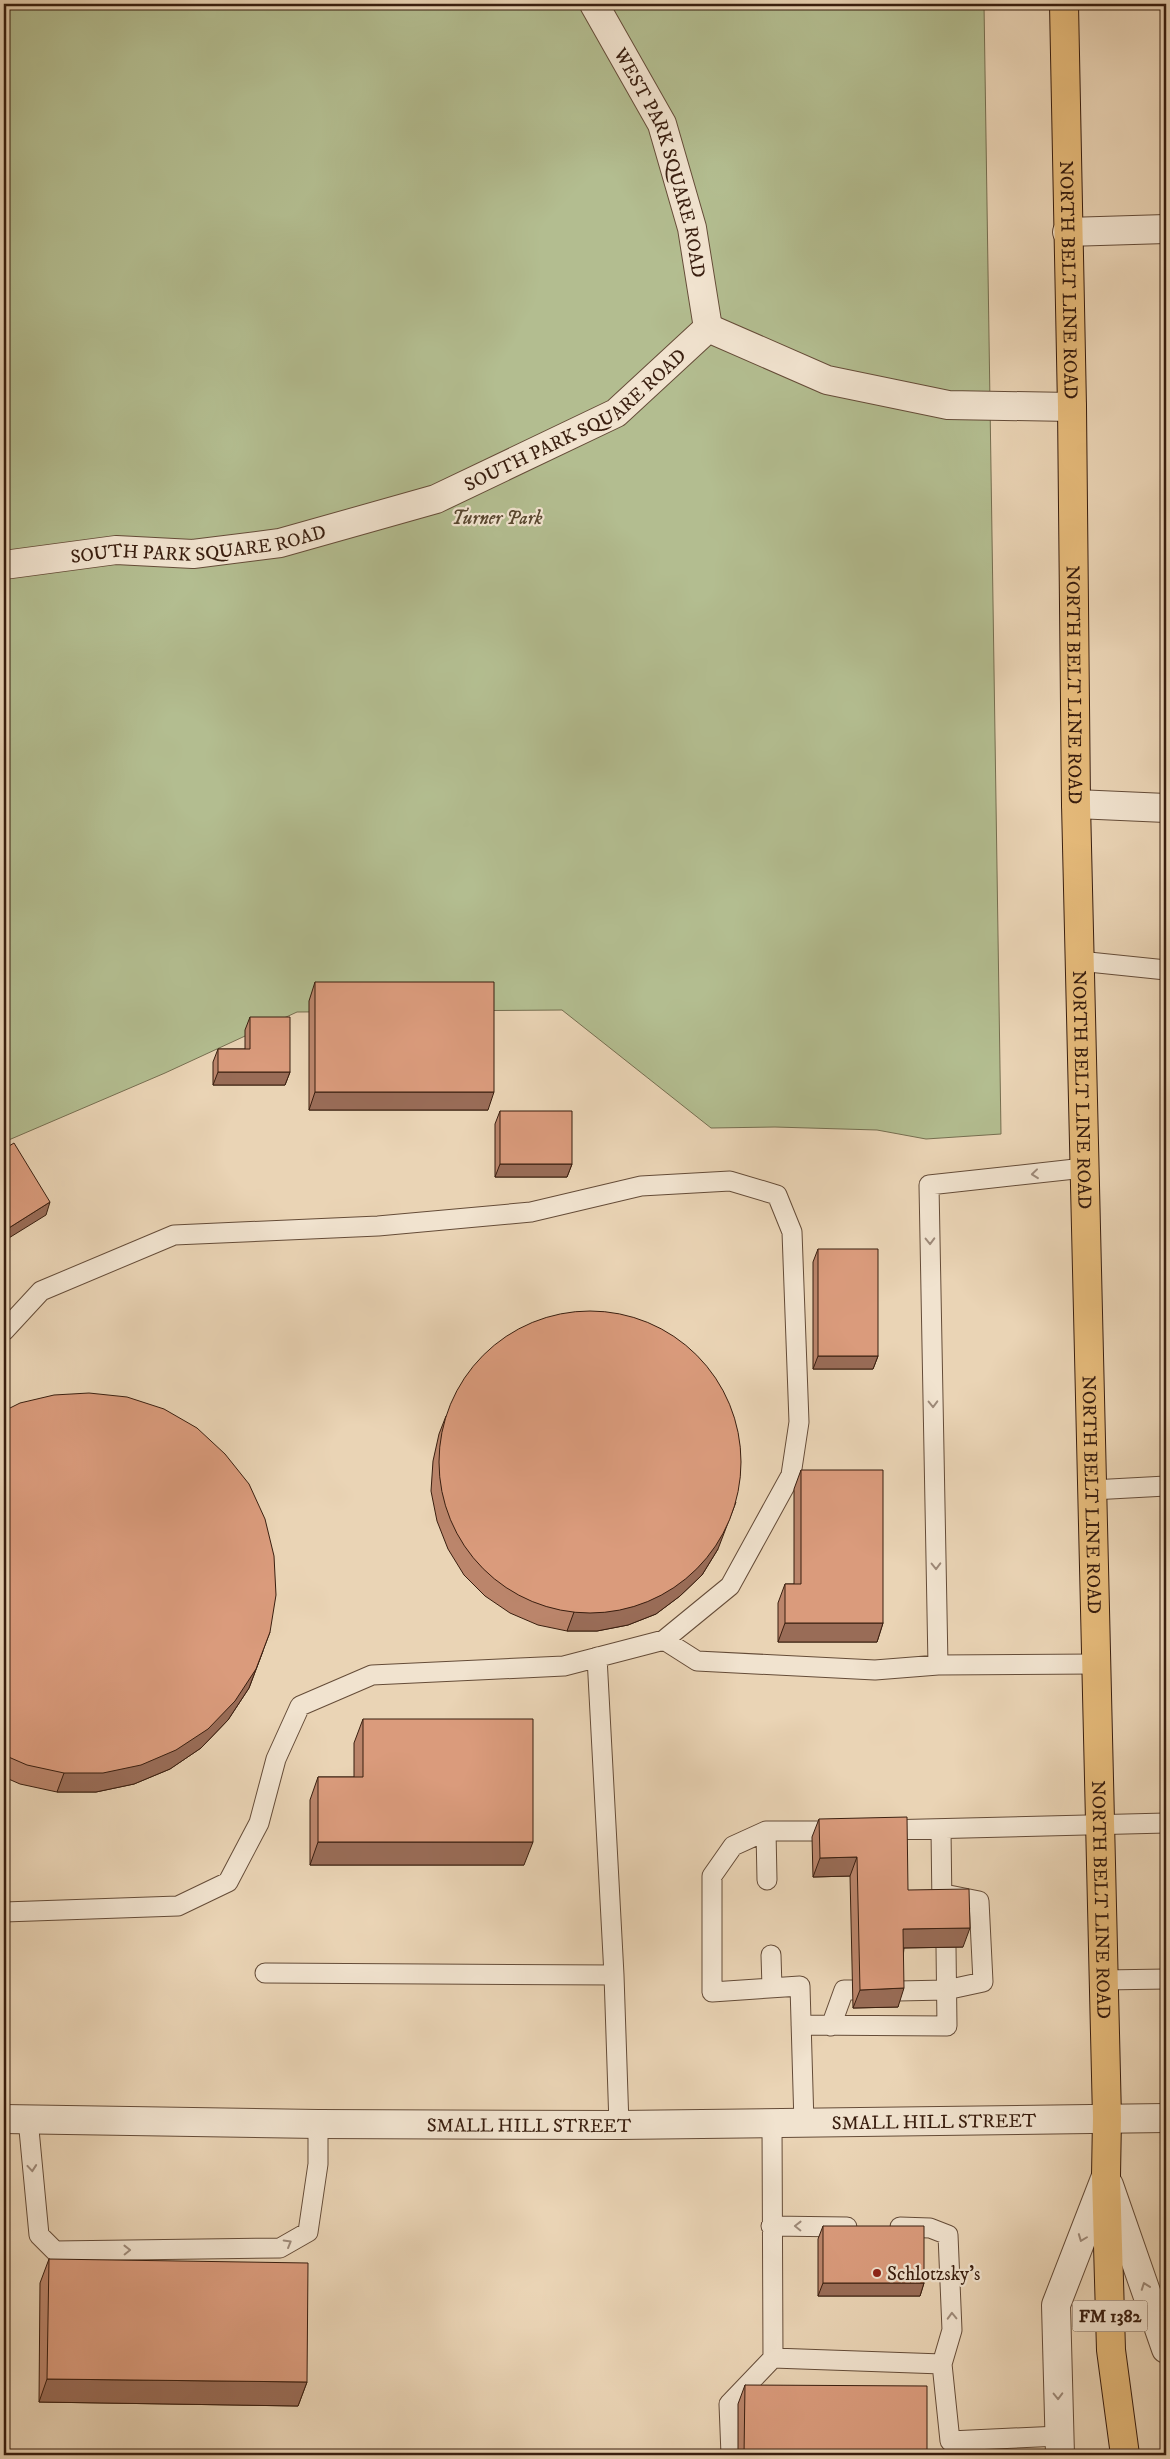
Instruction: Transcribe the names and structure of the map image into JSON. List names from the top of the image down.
{
  "streets": {
    "main road": ["NORTH BELT LINE ROAD", "FM 1382"],
    "street": ["WEST PARK SQUARE ROAD", "SOUTH PARK SQUARE ROAD", "SMALL HILL STREET"]
  },
  "crossings": [
    ["WEST PARK SQUARE ROAD", "SOUTH PARK SQUARE ROAD"],
    ["NORTH BELT LINE ROAD", "SMALL HILL STREET"]
  ],
  "parks": ["Turner Park"],
  "places": ["Schlotzsky's"]
}
